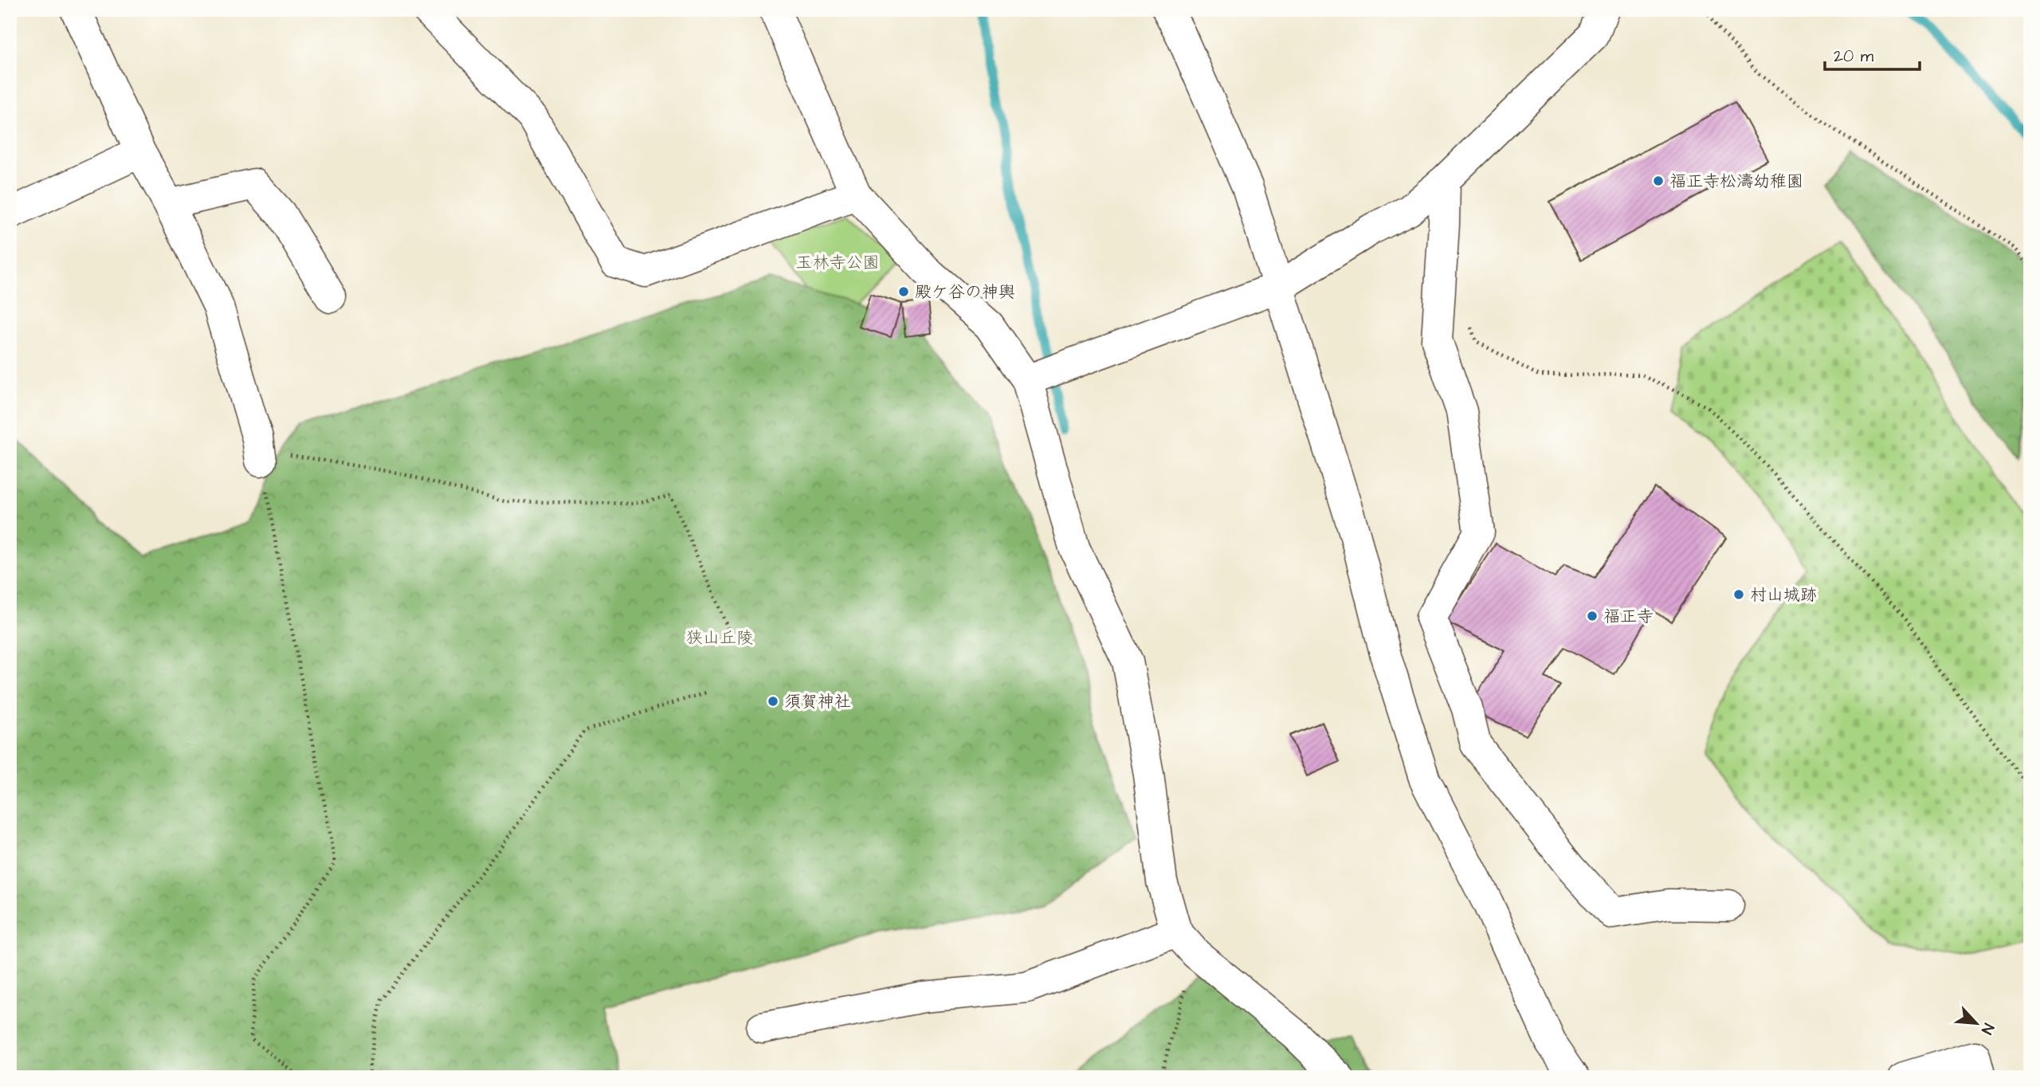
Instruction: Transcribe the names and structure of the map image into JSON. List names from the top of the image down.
{
  "parks": ["玉林寺公園", "狭山丘陵"],
  "places": [
    "福正寺松濤幼稚園",
    "殿ケ谷の神輿",
    "村山城跡",
    "福正寺",
    "須賀神社"
  ],
  "scale_bar": "20 m",
  "north": "bottom right"
}
